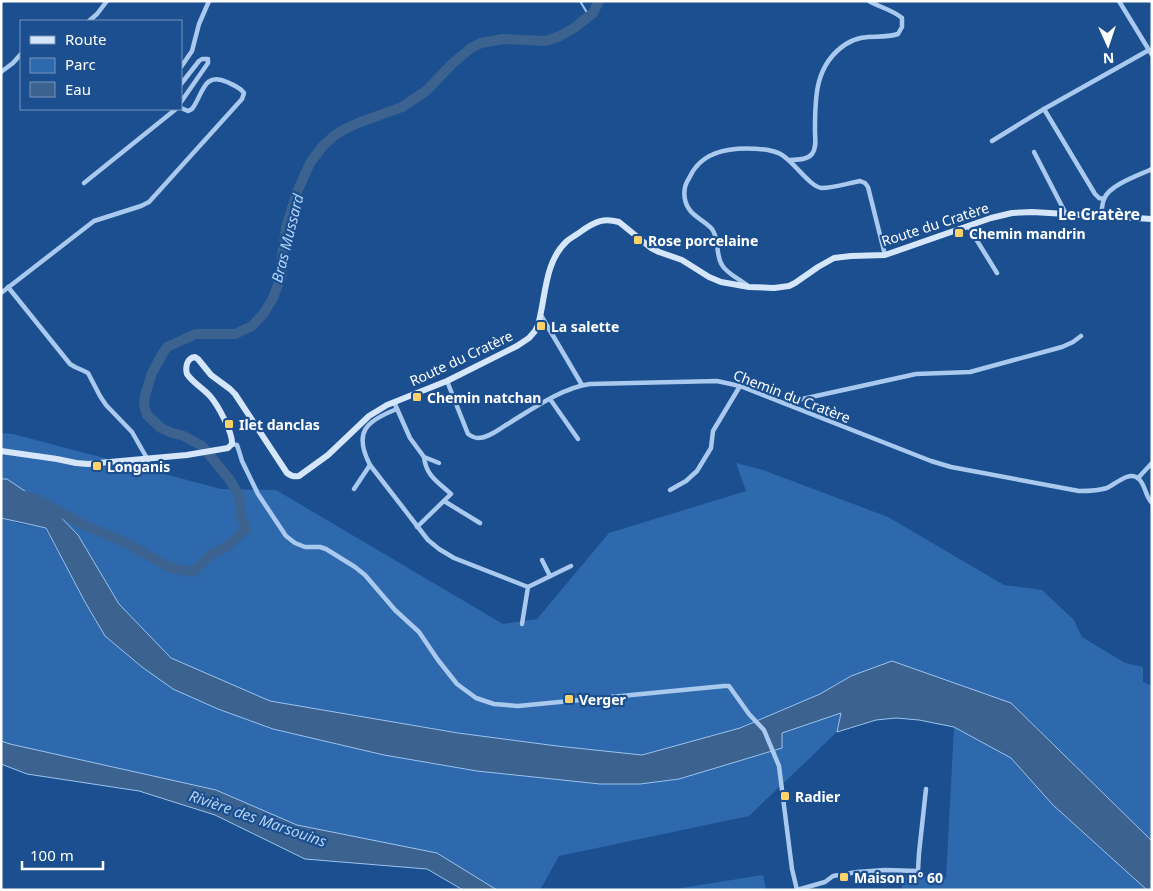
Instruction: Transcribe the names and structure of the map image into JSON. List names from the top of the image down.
{
  "streets": {
    "street": ["Route du Cratère", "Chemin du Cratère"]
  },
  "crossings": [
    ["Route du Cratère", "Chemin du Cratère"]
  ],
  "districts": ["Le Cratère"],
  "water": ["Bras Mussard", "Rivière des Marsouins"],
  "places": {
    "transit": [
      "Chemin mandrin",
      "Rose porcelaine",
      "La salette",
      "Chemin natchan",
      "Ilet danclas",
      "Longanis",
      "Verger",
      "Radier",
      "Maison n° 60"
    ]
  },
  "legend": ["Route", "Parc", "Eau"],
  "scale_bar": "100 m",
  "north": "bottom"
}
